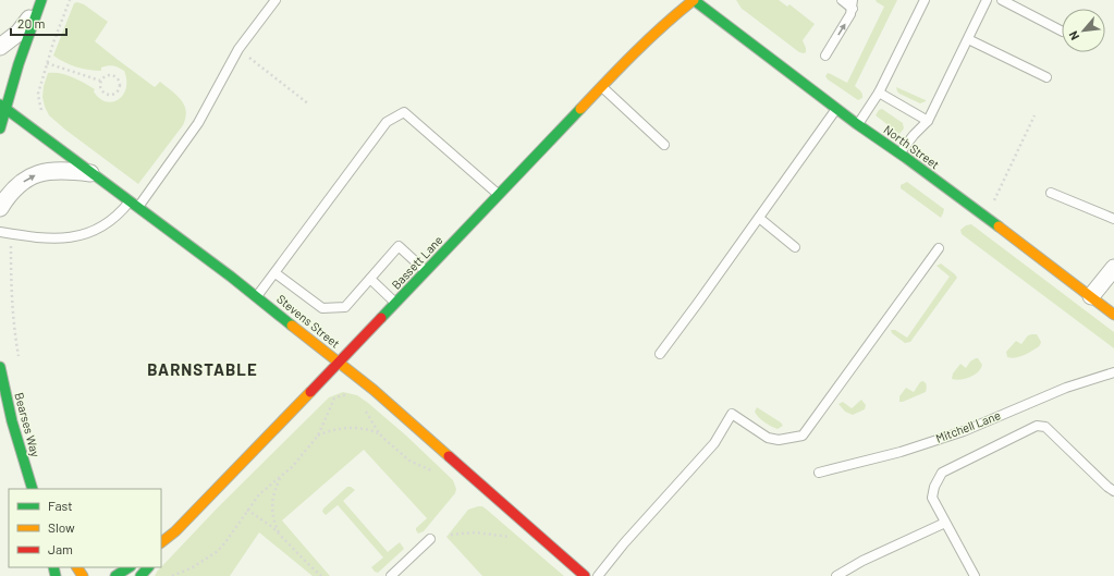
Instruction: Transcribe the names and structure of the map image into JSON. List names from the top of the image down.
{
  "streets": {
    "street": [
      "North Street",
      "Bassett Lane",
      "Stevens Street",
      "Bearses Way"
    ],
    "lane": ["Mitchell Lane"]
  },
  "crossings": [
    ["North Street", "Bassett Lane"],
    ["Bassett Lane", "Stevens Street"]
  ],
  "districts": ["BARNSTABLE"],
  "legend": ["Fast", "Slow", "Jam"],
  "scale_bar": "20 m",
  "north": "bottom left"
}
